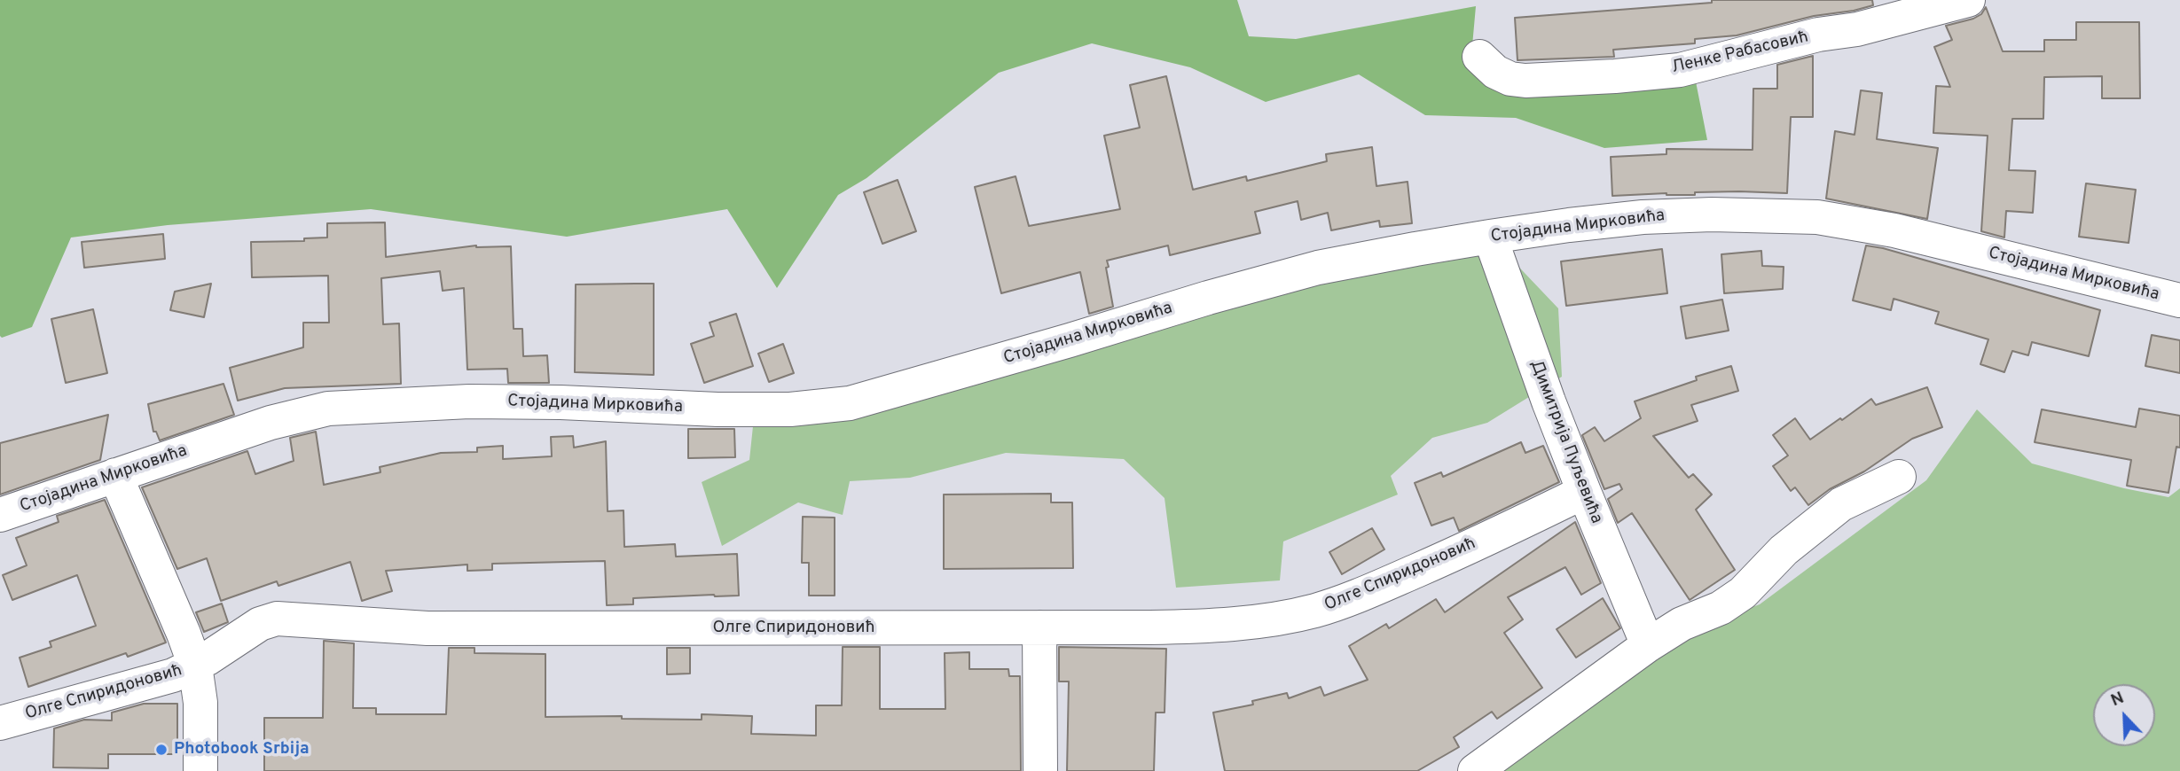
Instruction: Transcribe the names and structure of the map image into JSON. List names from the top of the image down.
{
  "streets": {
    "street": [
      "Ленке Рабасовић",
      "Стојадина Мирковића",
      "Димитрија Пуљевића",
      "Олге Спиридоновић"
    ]
  },
  "crossings": [
    ["Стојадина Мирковића", "Димитрија Пуљевића"],
    ["Димитрија Пуљевића", "Олге Спиридоновић"]
  ],
  "places": ["Photobook Srbija"],
  "north": "top left"
}
